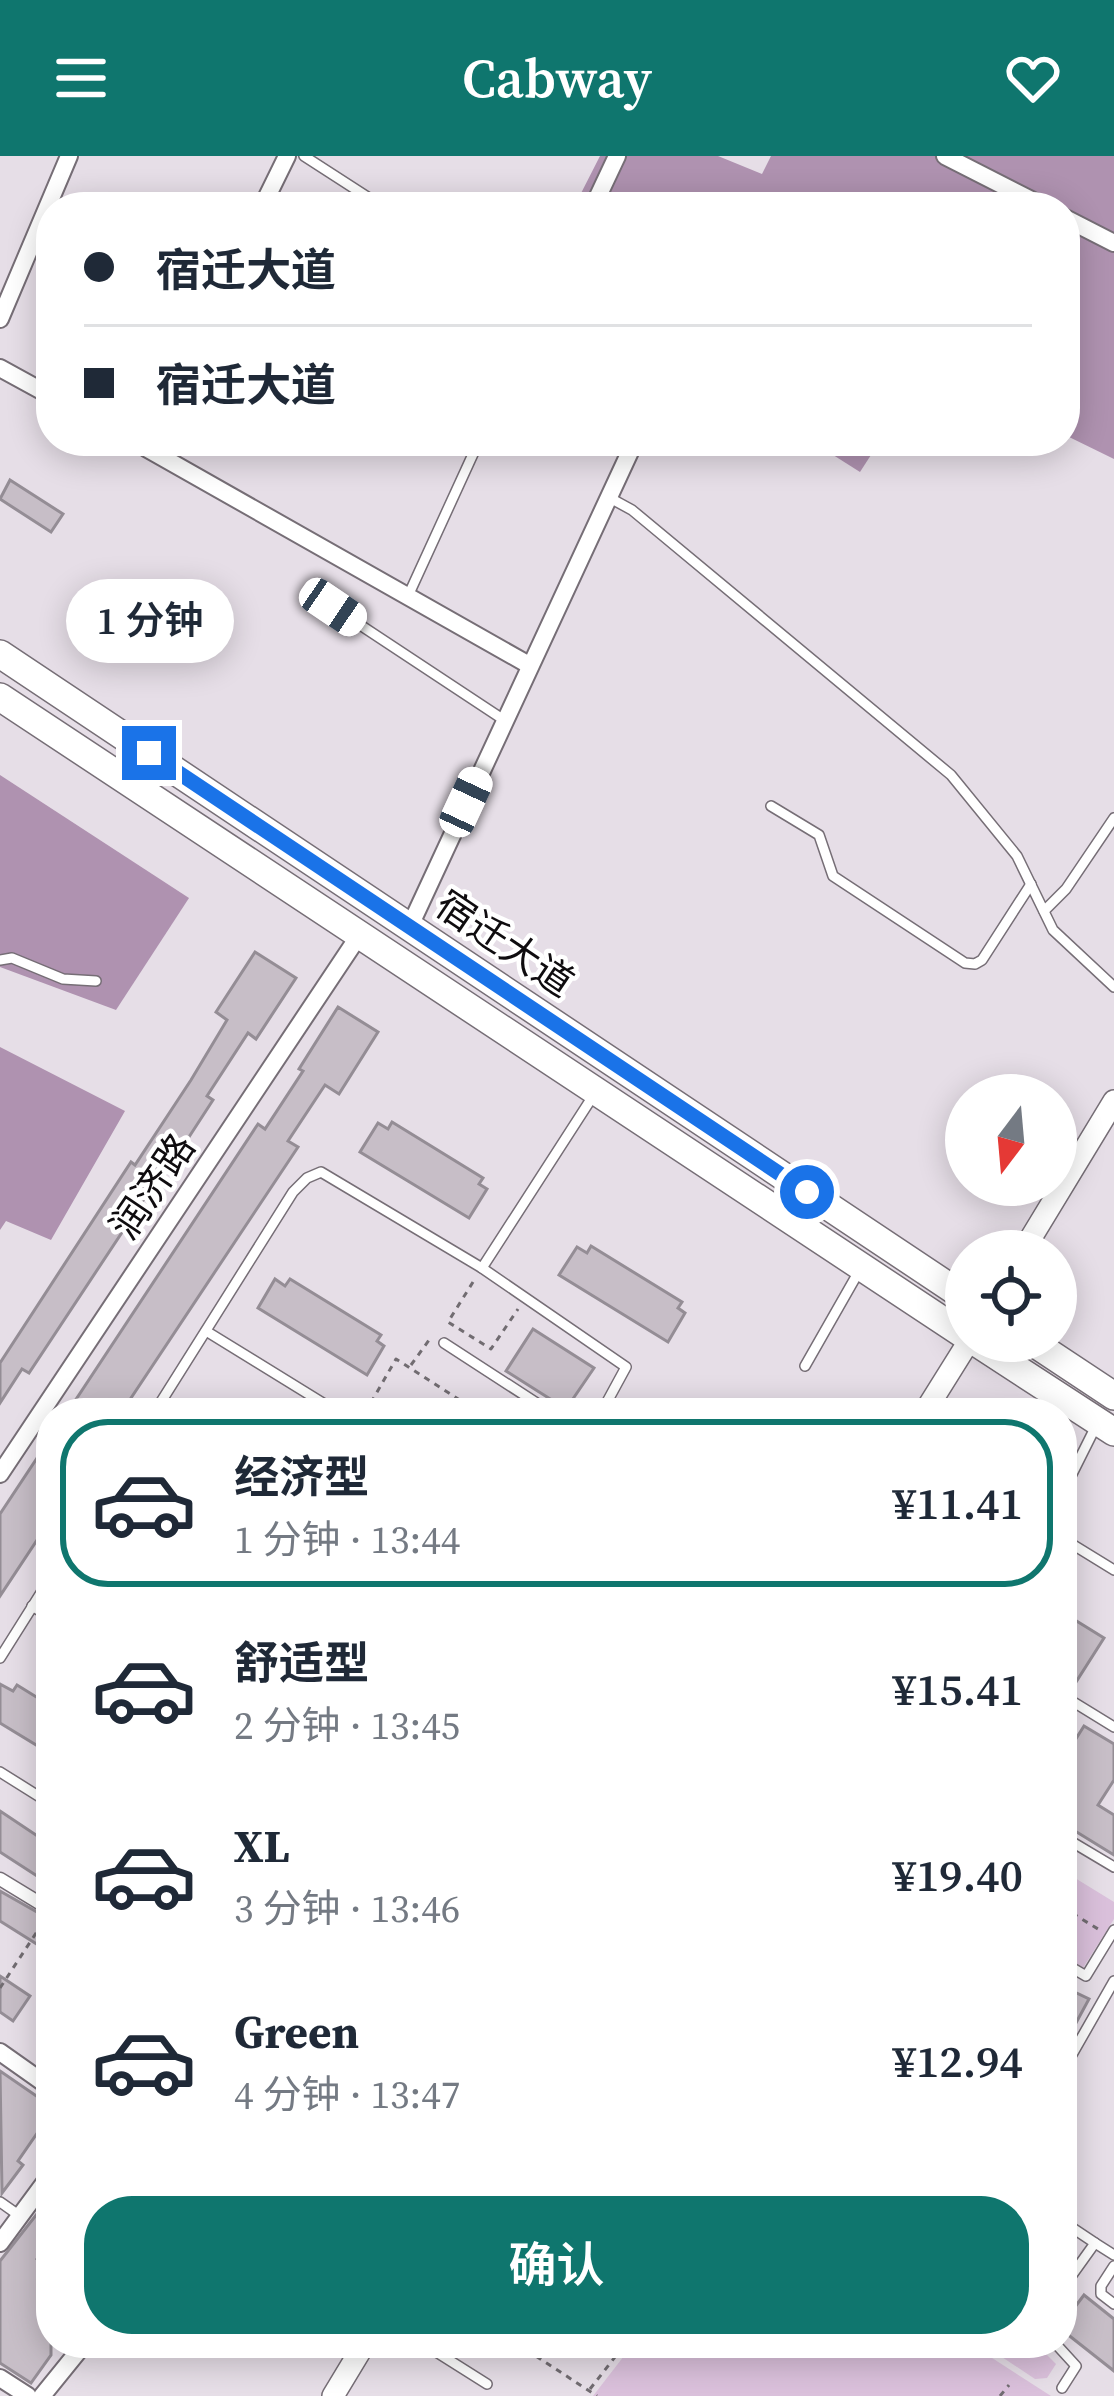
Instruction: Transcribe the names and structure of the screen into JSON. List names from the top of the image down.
{
  "streets": {
    "main road": ["宿迁大道"],
    "street": ["润济路"]
  },
  "crossings": [
    ["宿迁大道", "润济路"]
  ],
  "north": "bottom",
  "page": {
    "header": "Cabway",
    "banner": ["宿迁大道", "宿迁大道"],
    "bubble": "1 分钟",
    "list": [
      {
        "name": "经济型",
        "note": "1 分钟 · 13:44",
        "value": "¥11.41"
      },
      {
        "name": "舒适型",
        "note": "2 分钟 · 13:45",
        "value": "¥15.41"
      },
      {
        "name": "XL",
        "note": "3 分钟 · 13:46",
        "value": "¥19.40"
      },
      {
        "name": "Green",
        "note": "4 分钟 · 13:47",
        "value": "¥12.94"
      }
    ],
    "buttons": "确认"
  }
}
